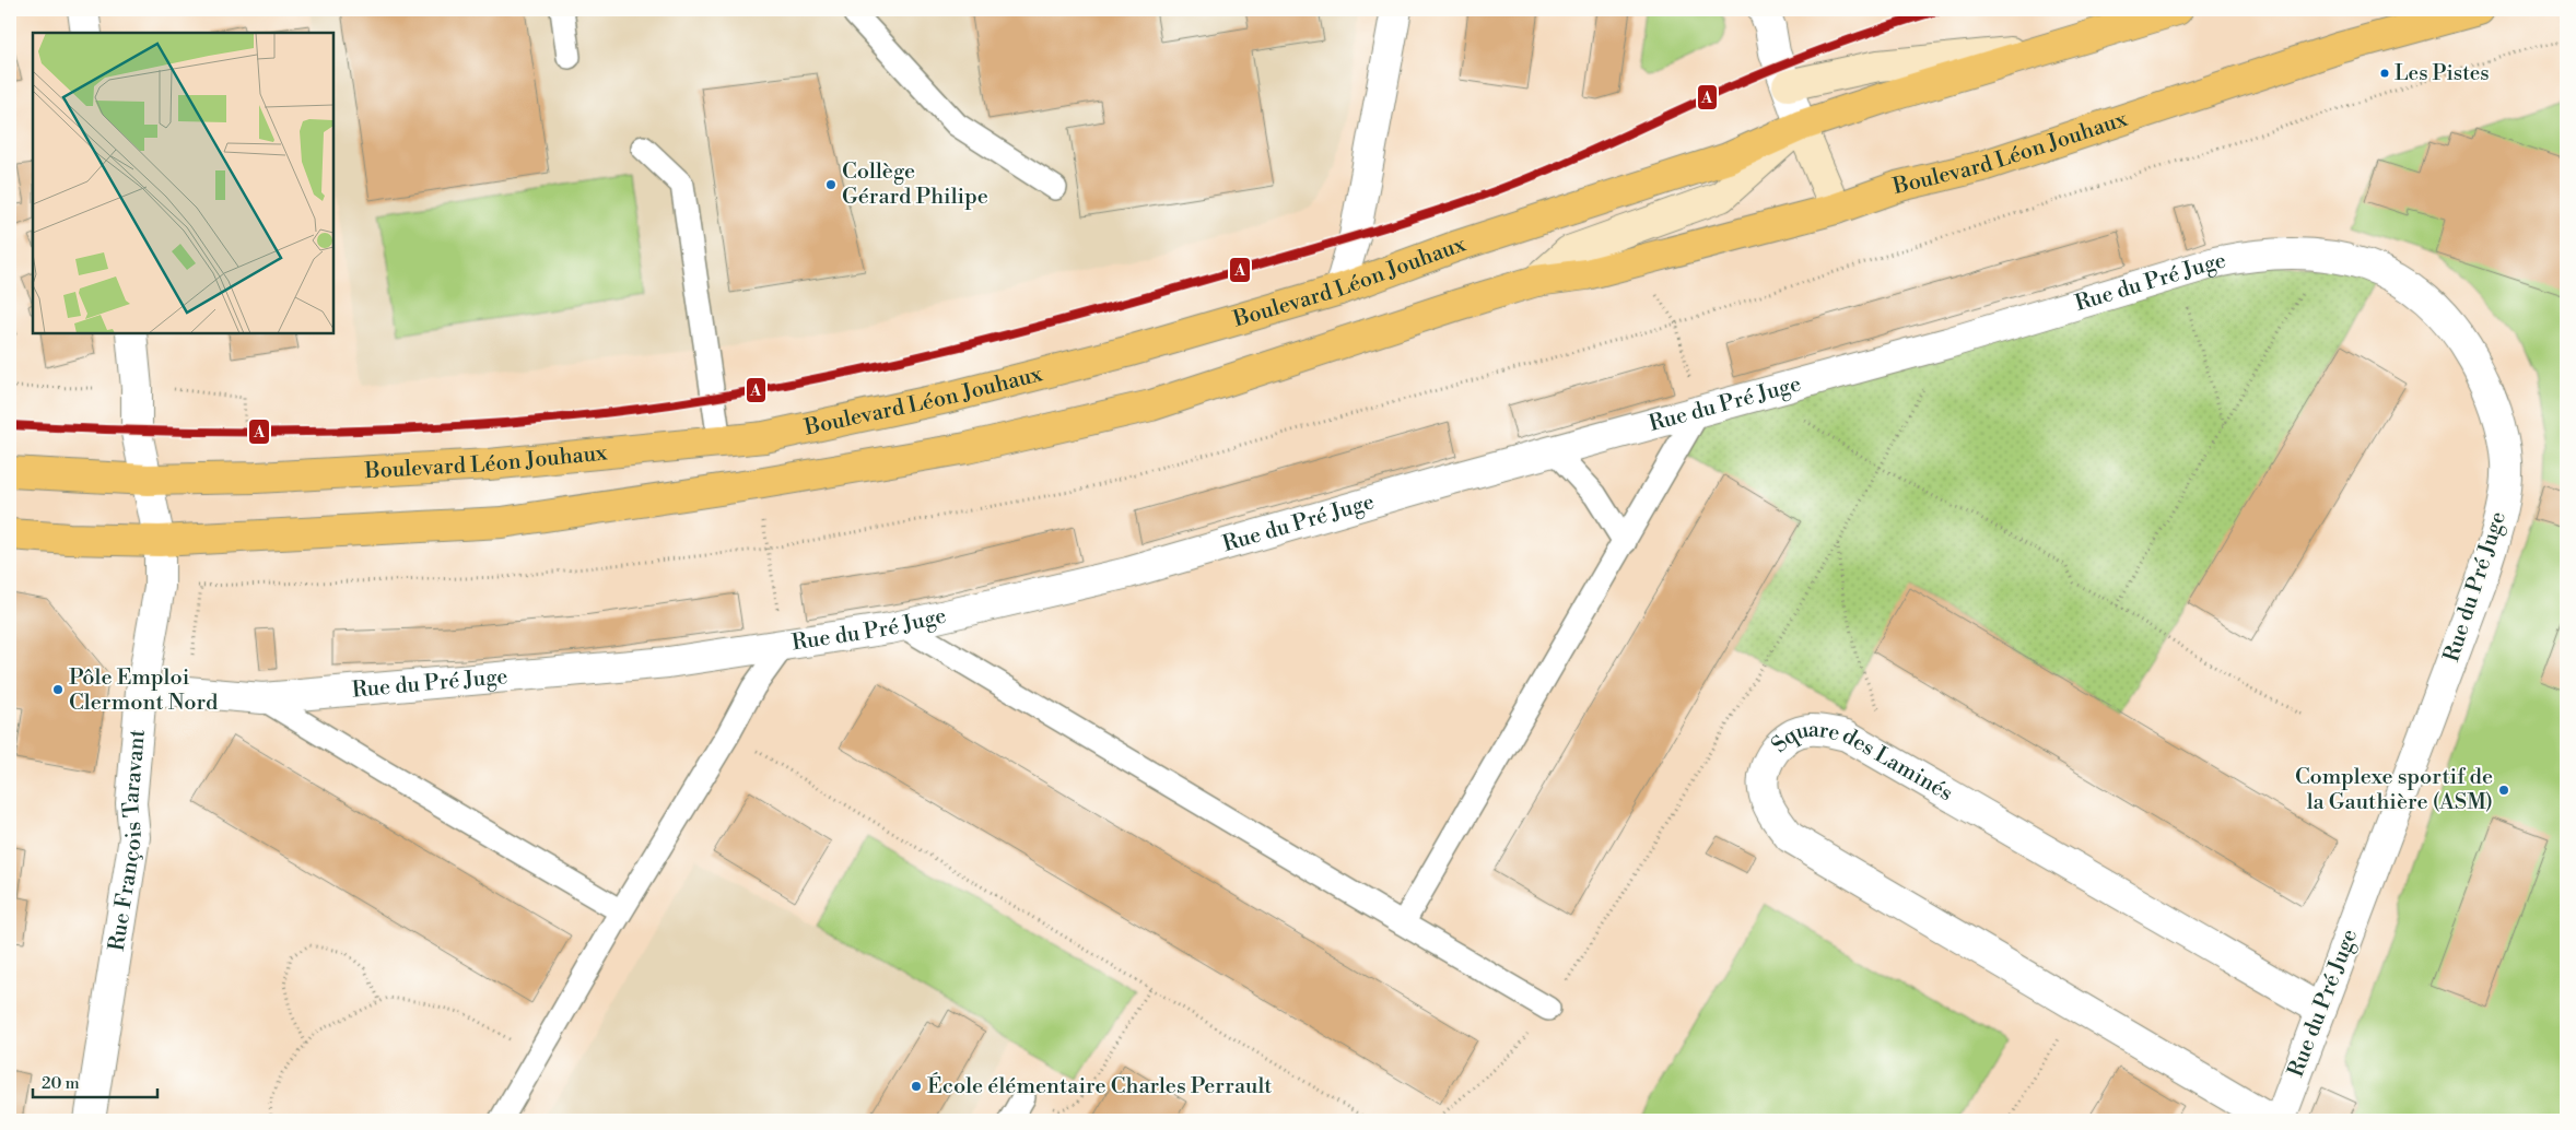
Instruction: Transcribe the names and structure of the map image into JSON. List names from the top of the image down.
{
  "streets": {
    "main road": ["Boulevard Léon Jouhaux"],
    "street": ["Rue du Pré Juge", "Square des Laminés", "Rue François Taravant"]
  },
  "crossings": [
    ["Boulevard Léon Jouhaux", "Rue François Taravant"],
    ["Rue du Pré Juge", "Square des Laminés"],
    ["Rue du Pré Juge", "Rue François Taravant"]
  ],
  "places": [
    "Les Pistes",
    "Collège Gérard Philipe",
    "Pôle Emploi Clermont Nord",
    "Complexe sportif de la Gauthière (ASM)",
    "École élémentaire Charles Perrault"
  ],
  "lines": ["transit line A"],
  "scale_bar": "20 m"
}
